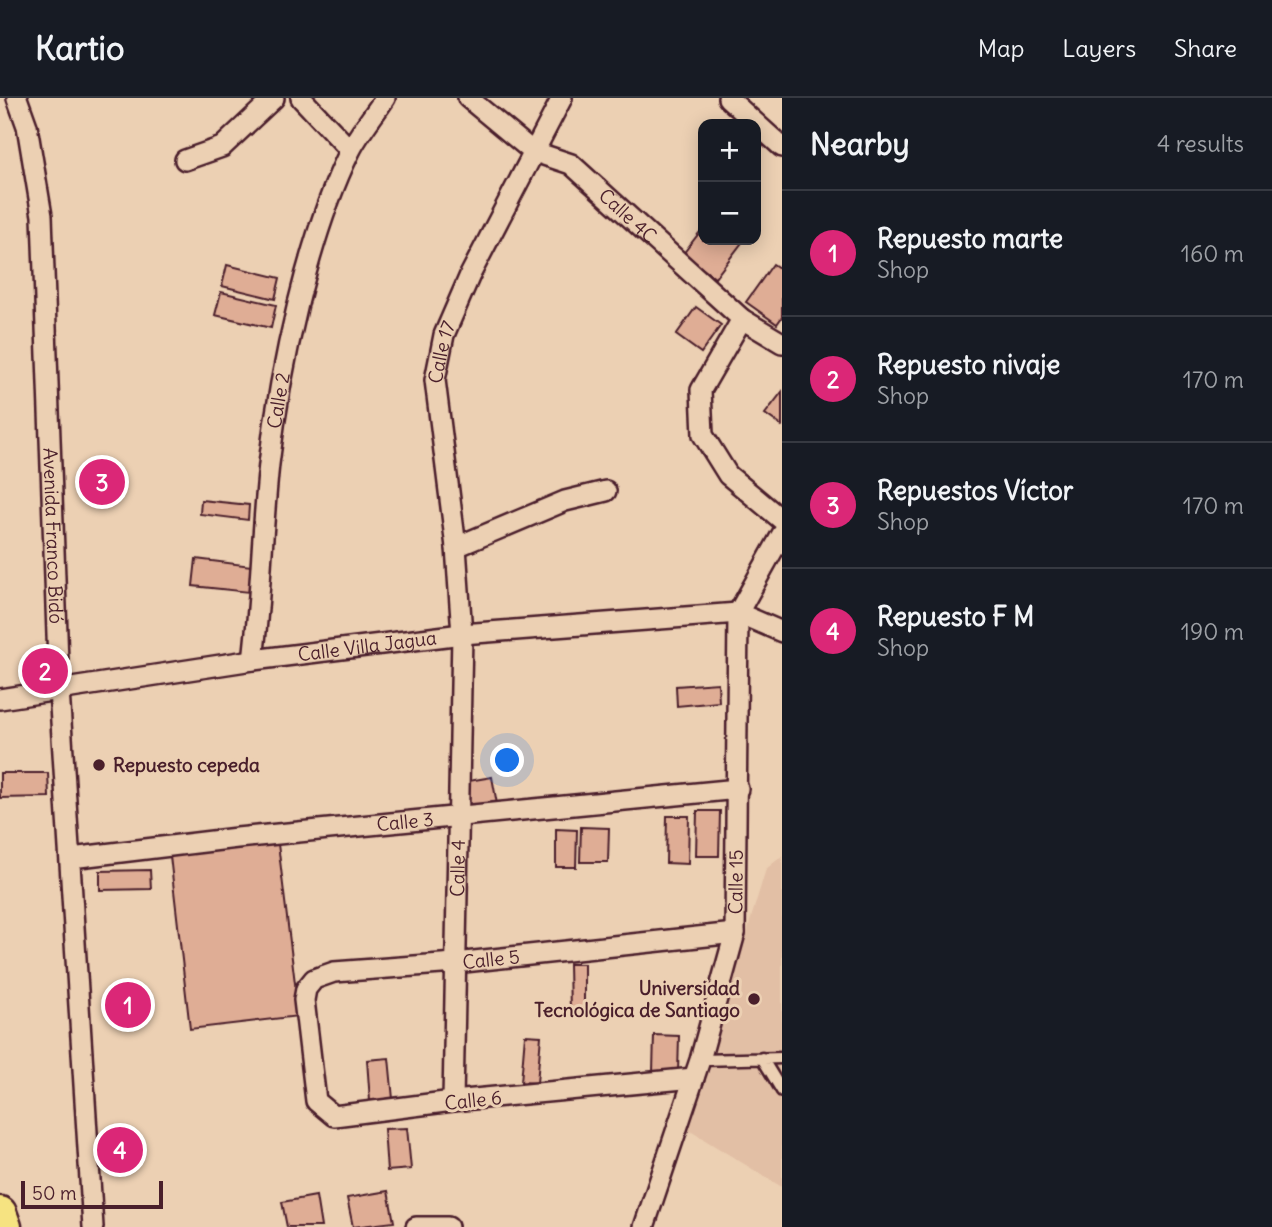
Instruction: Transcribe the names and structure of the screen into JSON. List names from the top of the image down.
{
  "streets": {
    "street": [
      "Calle 4C",
      "Calle 17",
      "Calle 2",
      "Avenida Franco Bidó",
      "Calle Villa Jagua",
      "Calle 3",
      "Calle 4",
      "Calle 15",
      "Calle 5",
      "Calle 6"
    ]
  },
  "crossings": [
    ["Calle 4C", "Calle 17"],
    ["Calle 17", "Calle Villa Jagua"],
    ["Calle 17", "Calle 4"],
    ["Calle 2", "Calle Villa Jagua"],
    ["Avenida Franco Bidó", "Calle Villa Jagua"],
    ["Avenida Franco Bidó", "Calle 3"],
    ["Calle Villa Jagua", "Calle 4"],
    ["Calle Villa Jagua", "Calle 15"],
    ["Calle 3", "Calle 4"],
    ["Calle 3", "Calle 15"],
    ["Calle 4", "Calle 5"],
    ["Calle 4", "Calle 6"],
    ["Calle 15", "Calle 5"],
    ["Calle 15", "Calle 6"],
    ["Calle 5", "Calle 6"]
  ],
  "places": ["Repuesto cepeda", "Universidad Tecnológica de Santiago"],
  "scale_bar": "50 m",
  "page": {
    "header": "Kartio",
    "nav": ["Map", "Layers", "Share"],
    "heading": ["Nearby", "4 results"],
    "map_buttons": ["+", "−"],
    "list": [
      {
        "mark": "1",
        "name": "Repuesto marte",
        "note": "Shop",
        "value": "160 m"
      },
      {
        "mark": "2",
        "name": "Repuesto nivaje",
        "note": "Shop",
        "value": "170 m"
      },
      {
        "mark": "3",
        "name": "Repuestos Víctor",
        "note": "Shop",
        "value": "170 m"
      },
      {
        "mark": "4",
        "name": "Repuesto F M",
        "note": "Shop",
        "value": "190 m"
      }
    ],
    "pins": [
      "3",
      "2",
      "1",
      "4"
    ],
    "scale": "50 m"
  }
}
